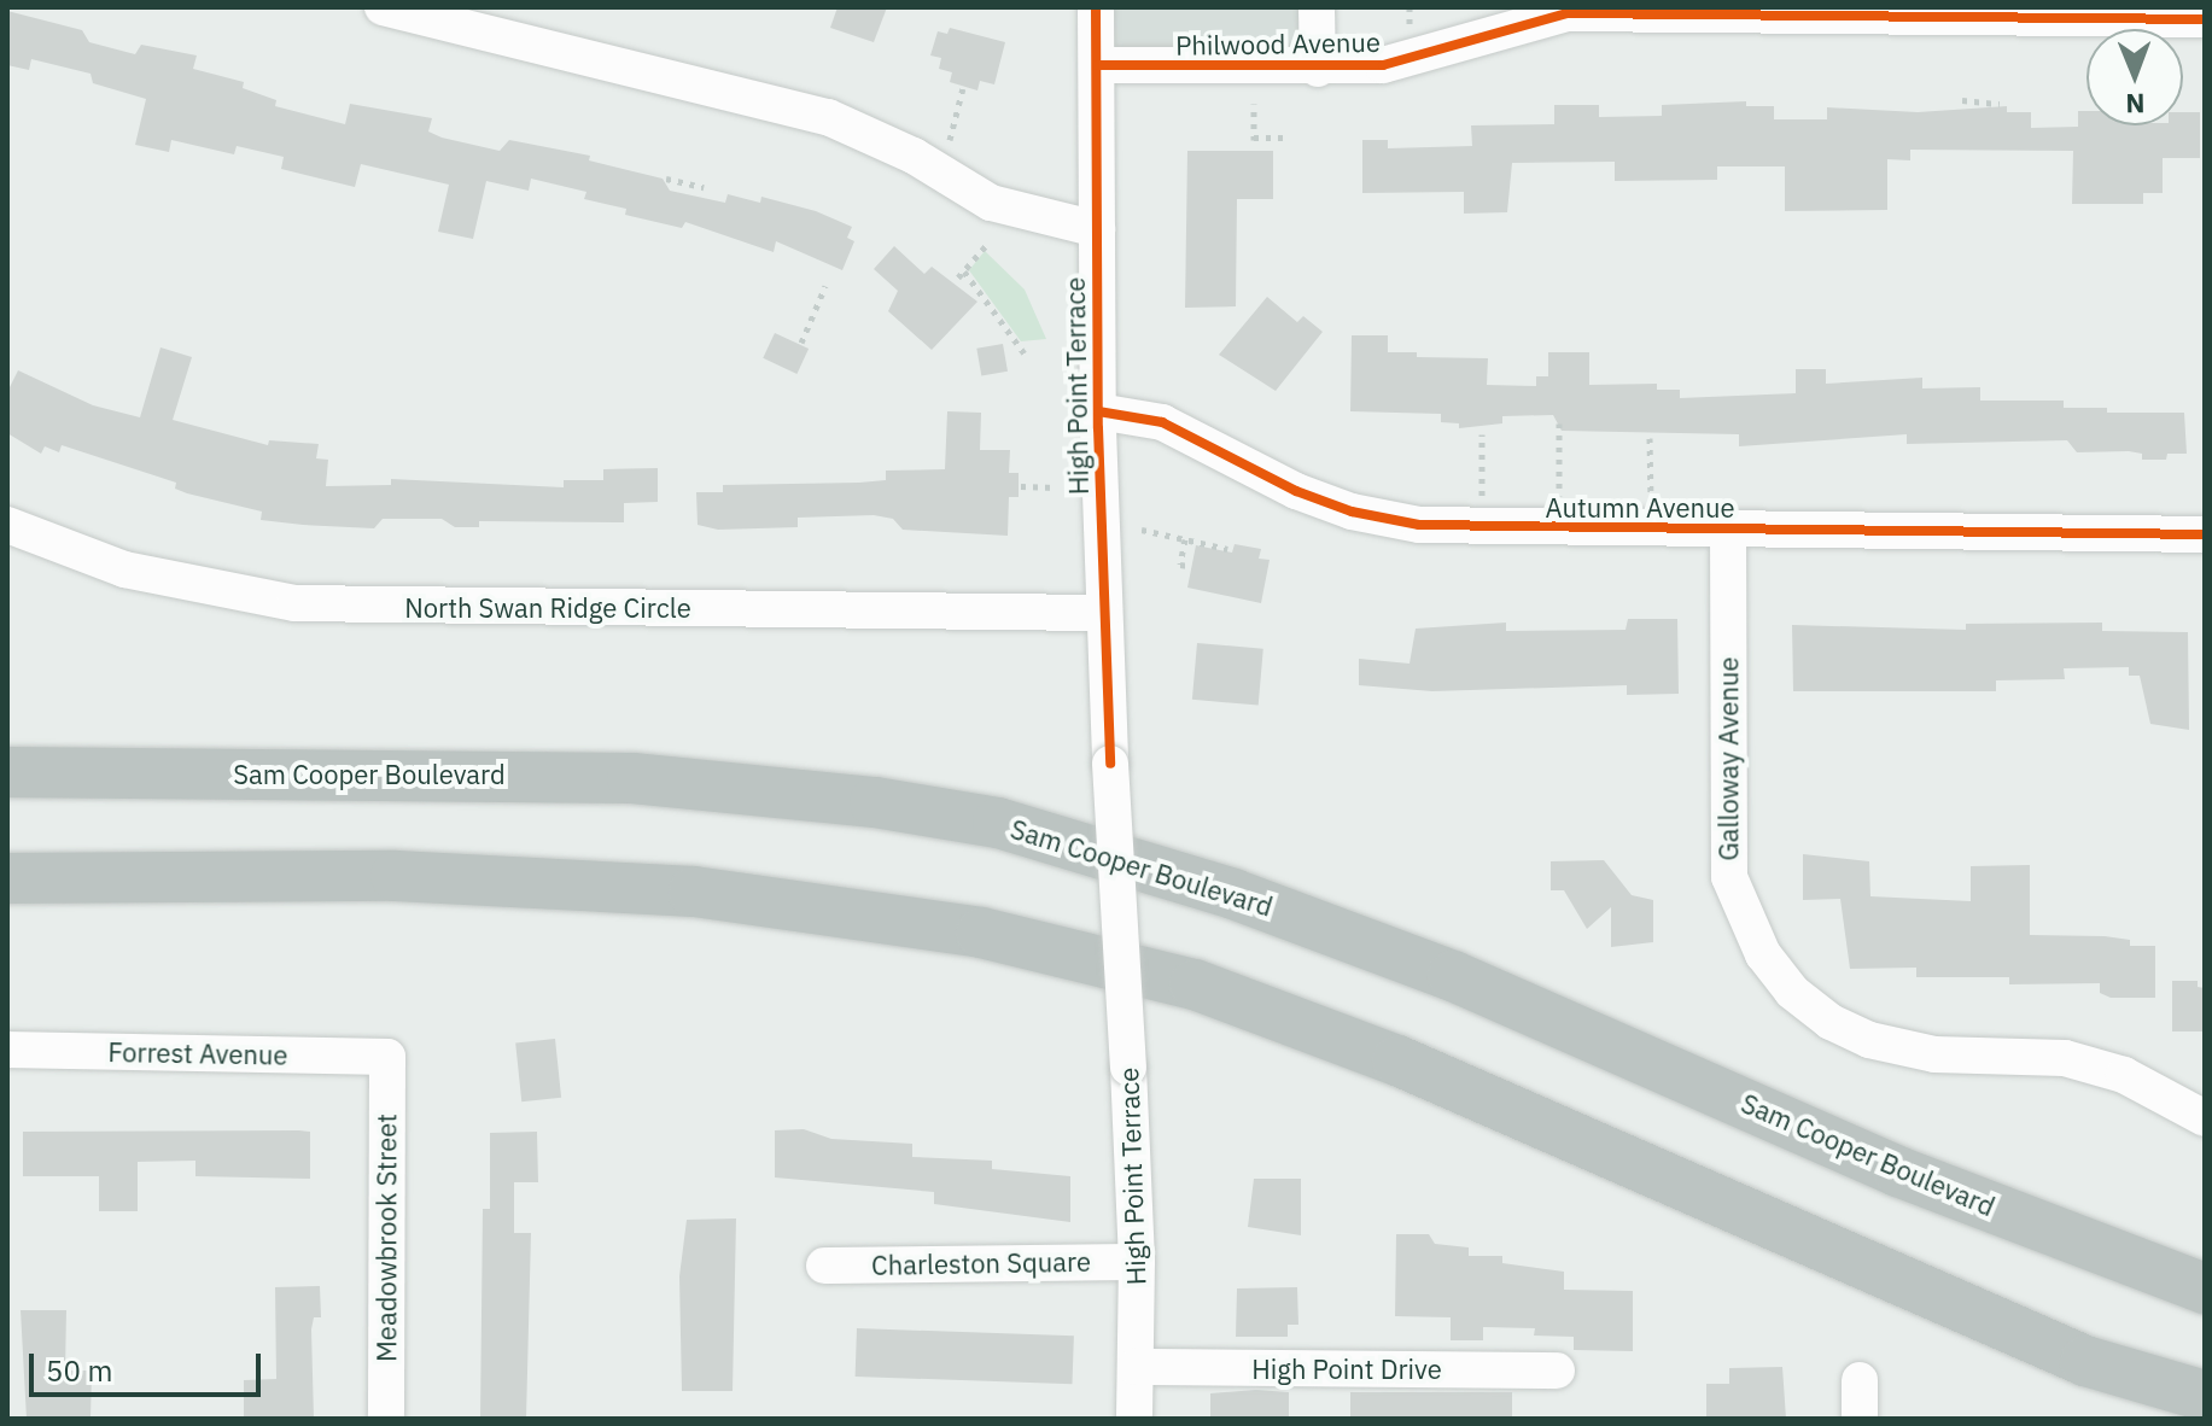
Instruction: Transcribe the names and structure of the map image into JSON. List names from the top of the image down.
{
  "streets": {
    "highway": ["Sam Cooper Boulevard"],
    "street": [
      "Philwood Avenue",
      "High Point Terrace",
      "Autumn Avenue",
      "North Swan Ridge Circle",
      "Galloway Avenue",
      "Forrest Avenue",
      "Meadowbrook Street",
      "Charleston Square",
      "High Point Drive"
    ]
  },
  "crossings": [
    ["Philwood Avenue", "High Point Terrace"],
    ["High Point Terrace", "Autumn Avenue"],
    ["High Point Terrace", "North Swan Ridge Circle"],
    ["High Point Terrace", "Charleston Square"],
    ["High Point Terrace", "High Point Drive"],
    ["Autumn Avenue", "Galloway Avenue"],
    ["Forrest Avenue", "Meadowbrook Street"]
  ],
  "scale_bar": "50 m",
  "north": "bottom"
}
